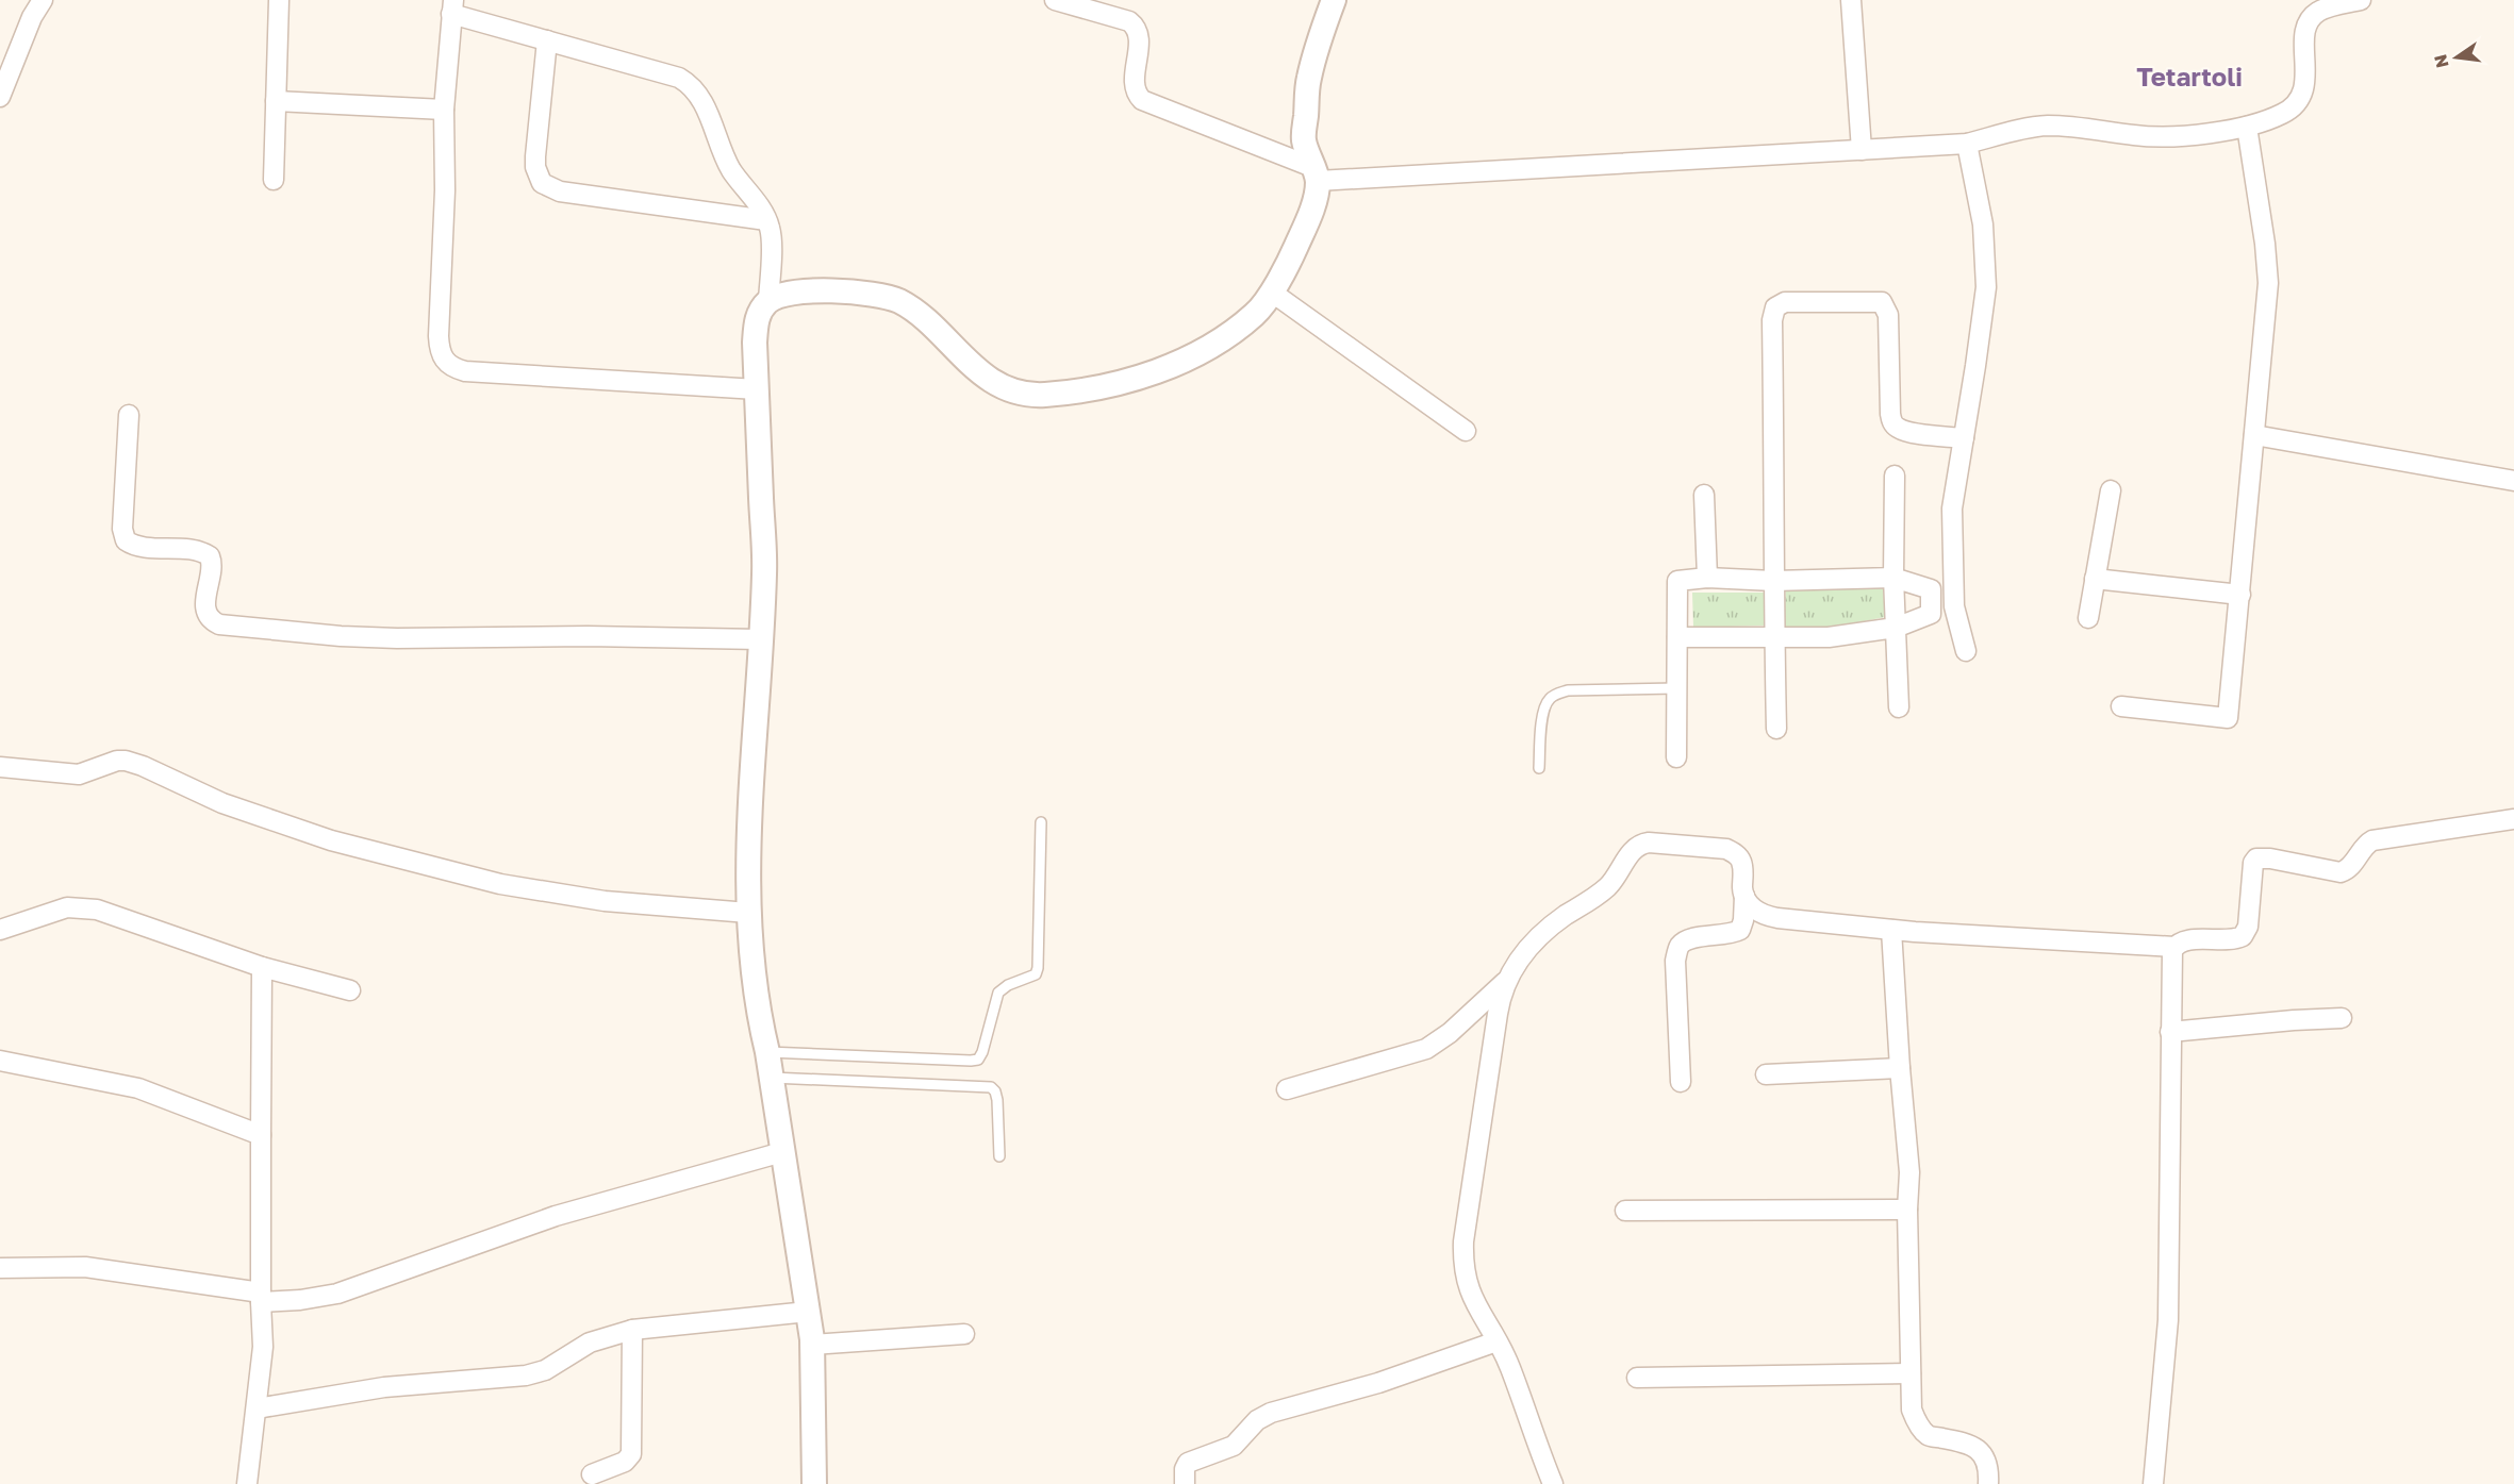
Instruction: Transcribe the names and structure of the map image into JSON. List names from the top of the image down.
{
  "districts": ["Tetartoli"],
  "north": "left"
}
